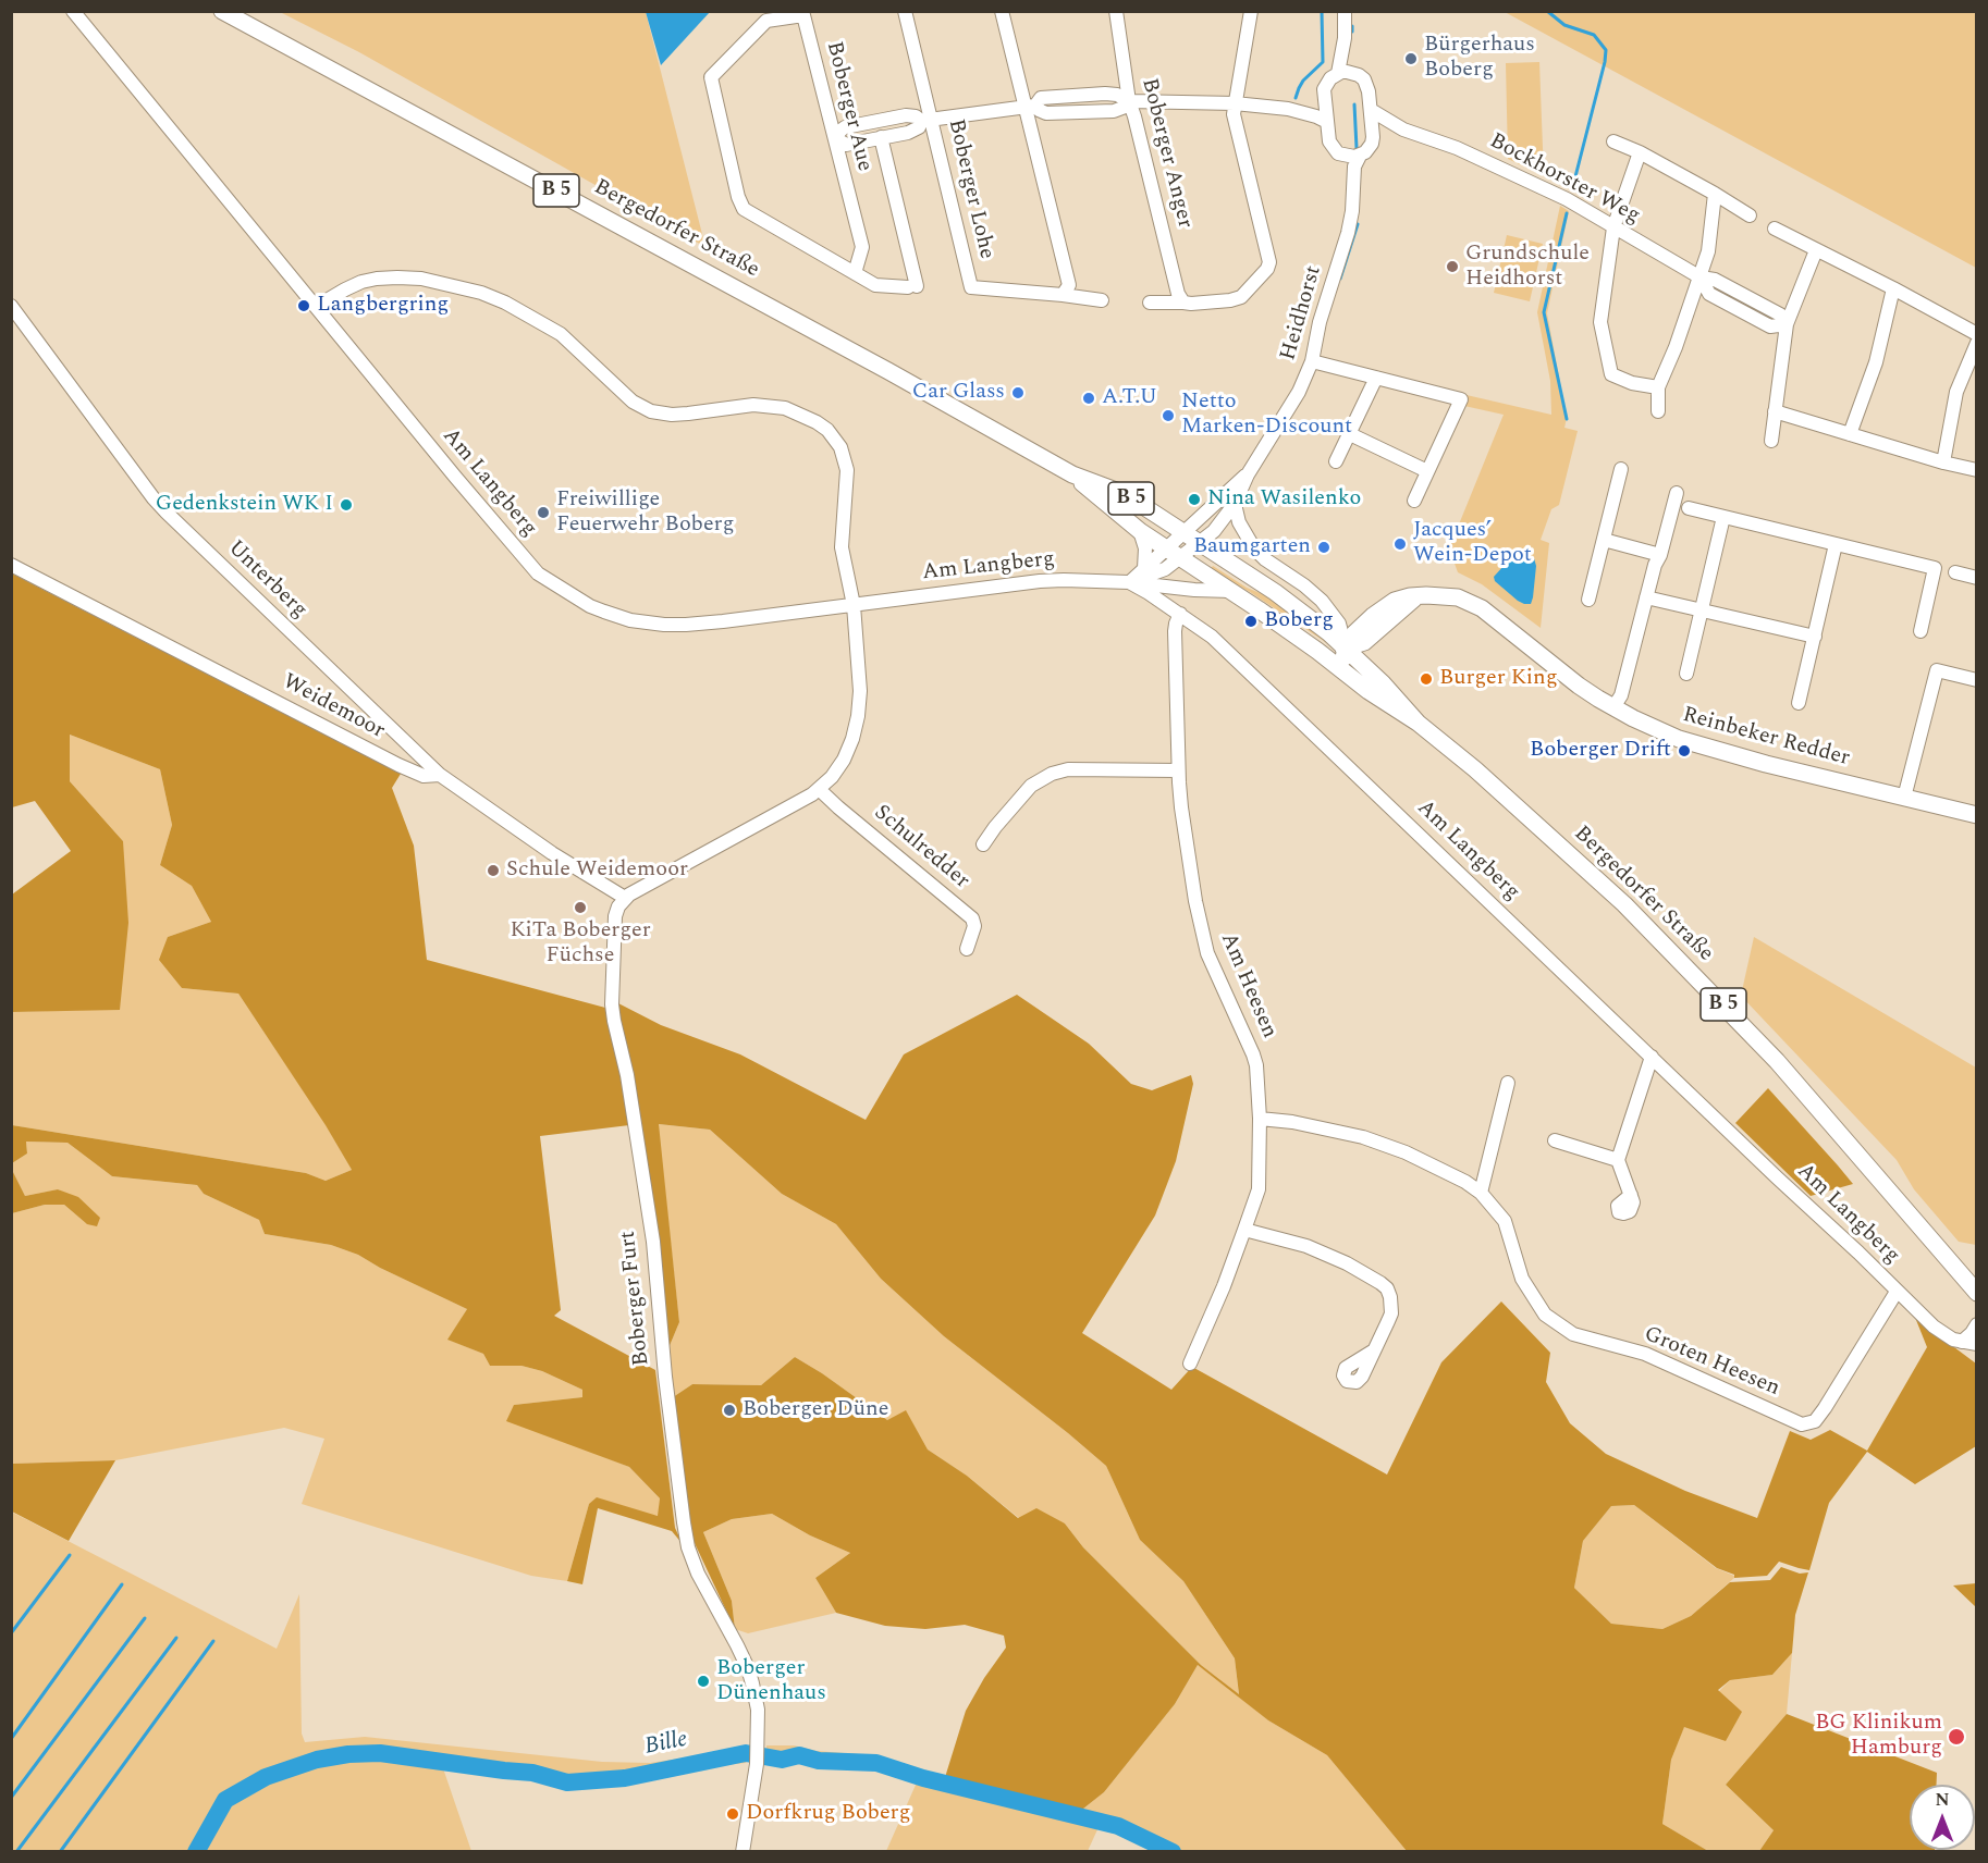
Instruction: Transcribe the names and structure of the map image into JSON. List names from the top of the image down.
{
  "streets": {
    "main road": ["B 5", "Bergedorfer Straße", "Reinbeker Redder"],
    "street": [
      "Boberger Aue",
      "Boberger Anger",
      "Bockhorster Weg",
      "Boberger Lohe",
      "Heidhorst",
      "Am Langberg",
      "Unterberg",
      "Weidemoor",
      "Schulredder",
      "Am Heesen",
      "Boberger Furt",
      "Groten Heesen"
    ]
  },
  "crossings": [
    ["Bergedorfer Straße", "Heidhorst"],
    ["Bergedorfer Straße", "Am Langberg"],
    ["Bergedorfer Straße", "Reinbeker Redder"],
    ["Heidhorst", "Am Langberg"],
    ["Am Langberg", "Am Heesen"],
    ["Am Langberg", "Groten Heesen"],
    ["Unterberg", "Weidemoor"],
    ["Weidemoor", "Boberger Furt"],
    ["Am Heesen", "Groten Heesen"]
  ],
  "water": ["Bille"],
  "places": [
    "Bürgerhaus Boberg",
    "Grundschule Heidhorst",
    "Langbergring",
    "Car Glass",
    "A.T.U",
    "Netto Marken-Discount",
    "Nina Wasilenko",
    "Gedenkstein WK I",
    "Freiwillige Feuerwehr Boberg",
    "Jacques’ Wein-Depot",
    "Baumgarten",
    "Boberg",
    "Burger King",
    "Boberger Drift",
    "Schule Weidemoor",
    "KiTa Boberger Füchse",
    "Boberger Düne",
    "Boberger Dünenhaus",
    "BG Klinikum Hamburg",
    "Dorfkrug Boberg"
  ],
  "north": "top"
}
